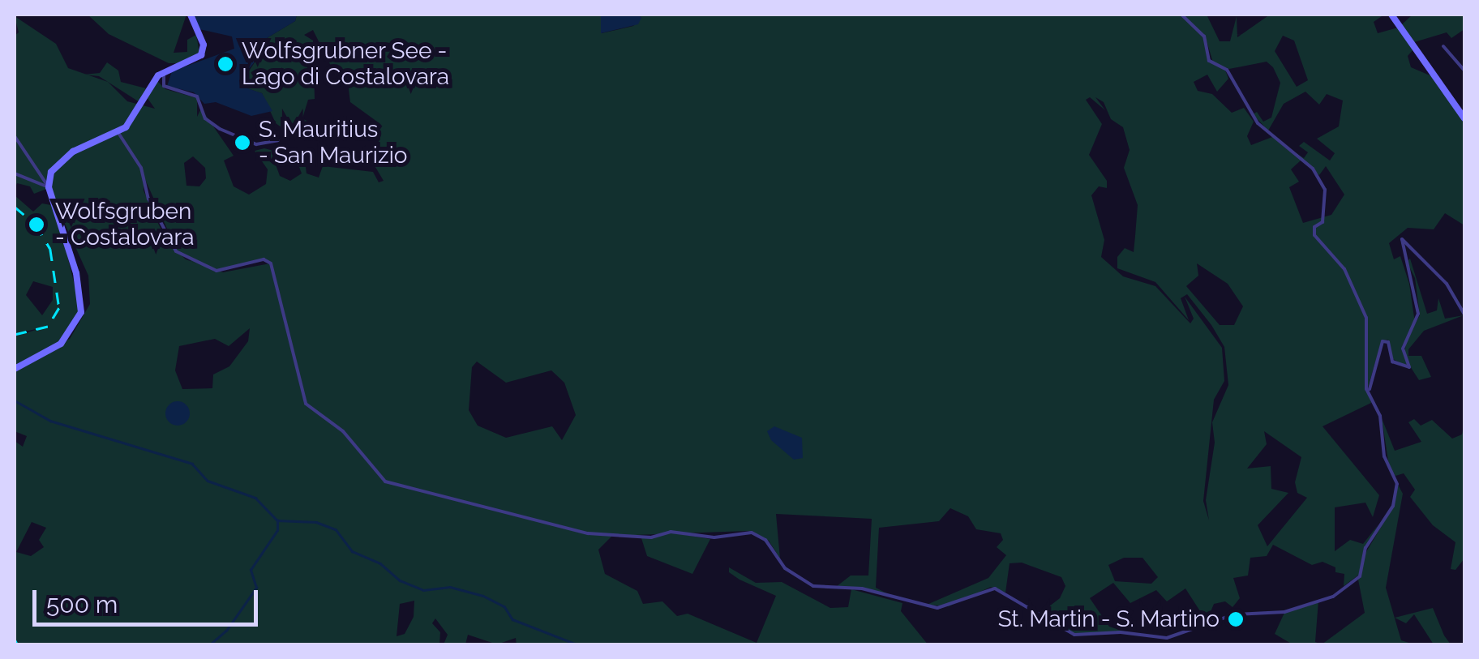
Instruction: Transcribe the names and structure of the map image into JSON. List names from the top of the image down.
{
  "places": [
    "Wolfsgrubner See - Lago di Costalovara",
    "S. Mauritius - San Maurizio",
    "Wolfsgruben - Costalovara",
    "St. Martin - S. Martino"
  ],
  "scale_bar": "500 m"
}
